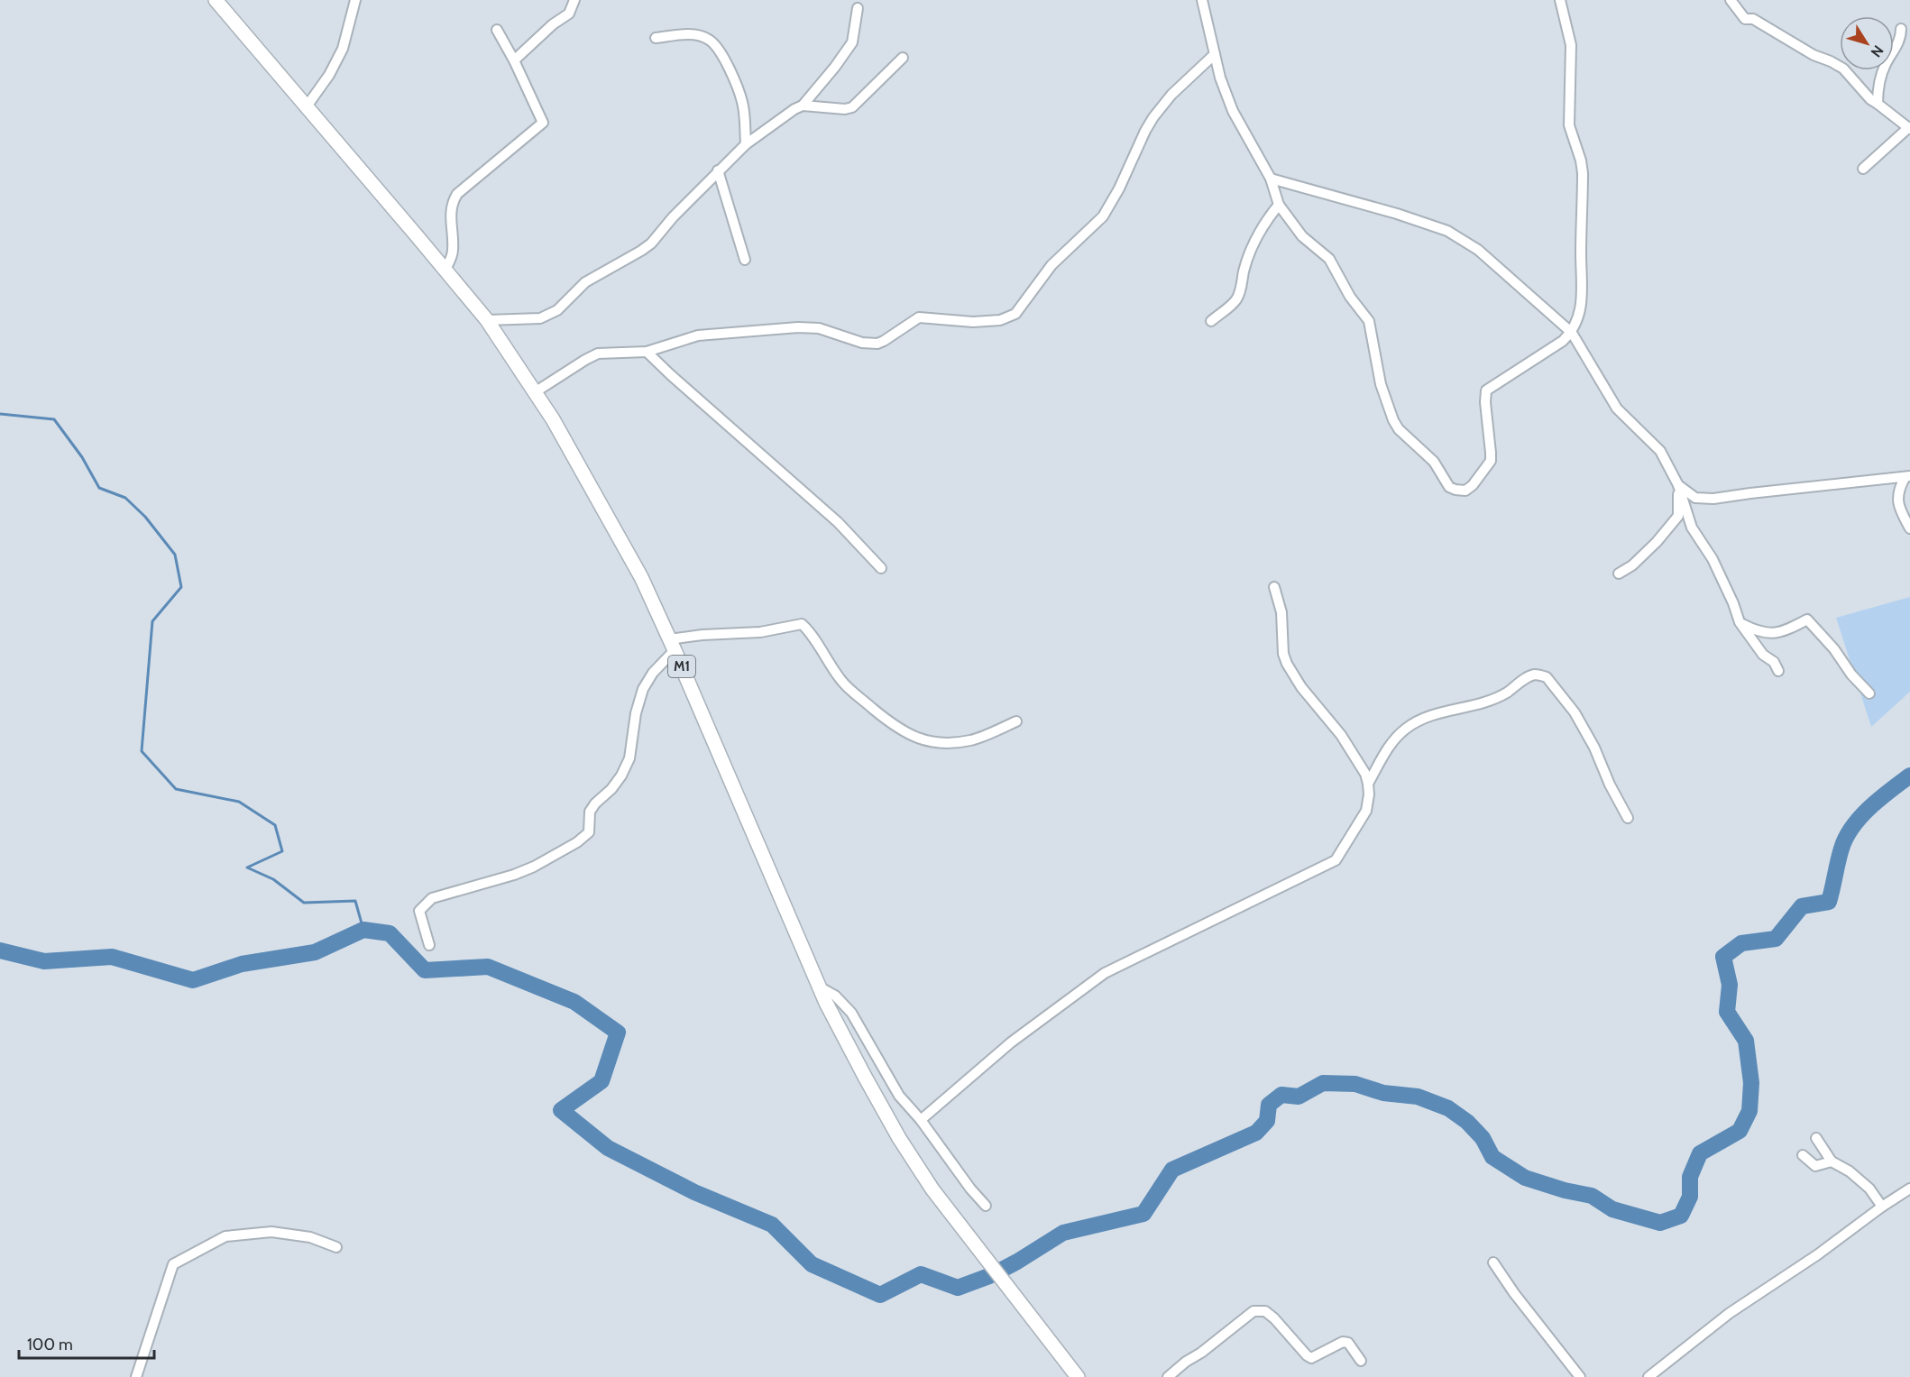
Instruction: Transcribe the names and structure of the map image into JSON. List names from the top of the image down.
{
  "streets": {
    "highway": ["M1"]
  },
  "scale_bar": "100 m",
  "north": "bottom right"
}
